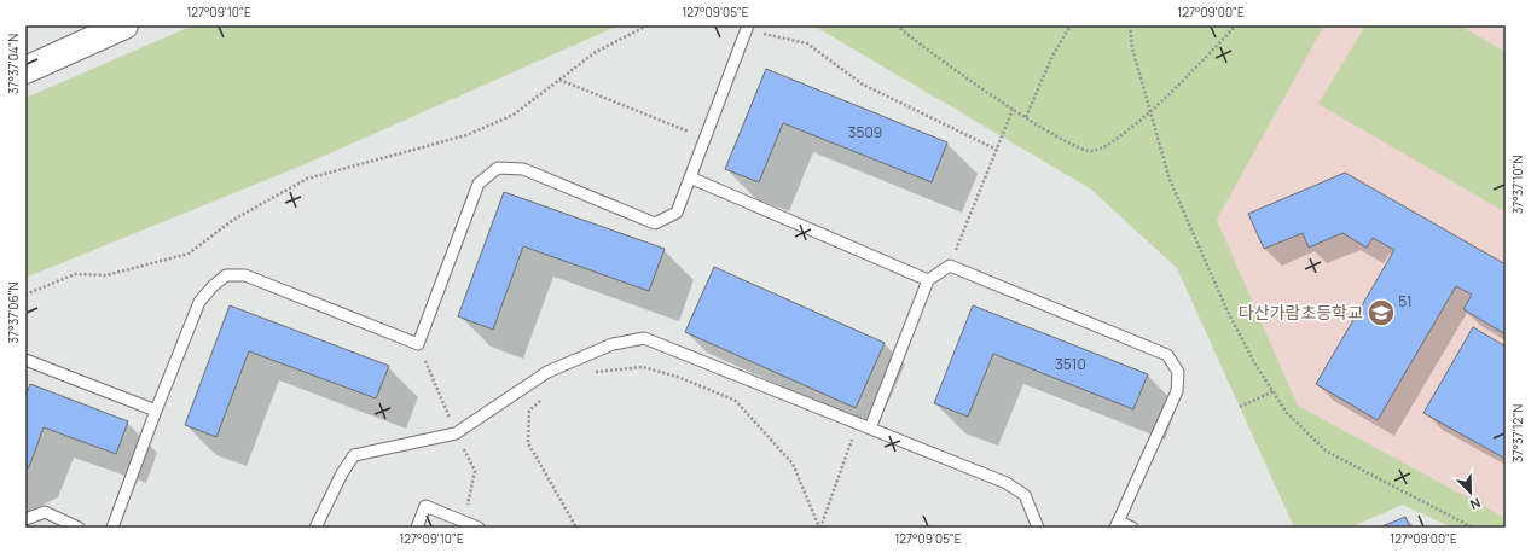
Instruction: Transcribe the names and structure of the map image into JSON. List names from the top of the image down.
{
  "places": {
    "school or university": ["다산가람초등학교"]
  },
  "house_numbers": ["3509", "51", "3510"],
  "north": "bottom right",
  "coordinates": [
    "127°09'10\"E",
    "127°09'05\"E",
    "127°09'00\"E",
    "37°37'04\"N",
    "37°37'10\"N",
    "37°37'06\"N",
    "37°37'12\"N"
  ]
}
